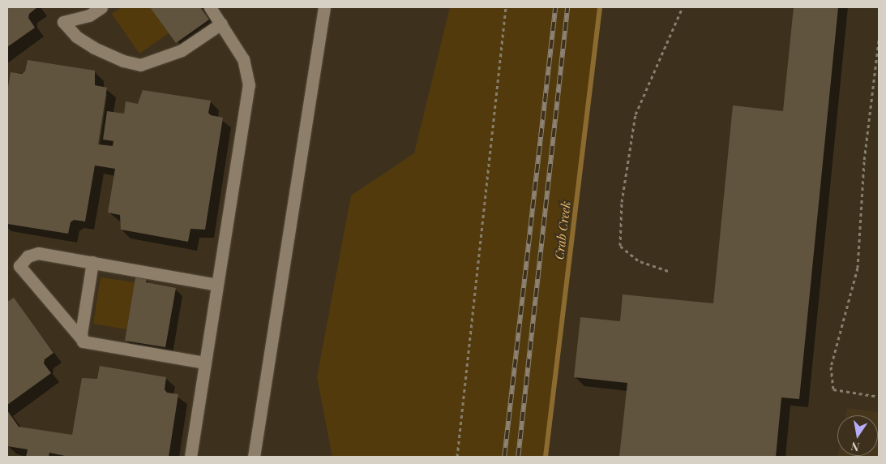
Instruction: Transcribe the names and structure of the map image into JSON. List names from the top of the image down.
{
  "water": ["Crab Creek"],
  "north": "bottom"
}
